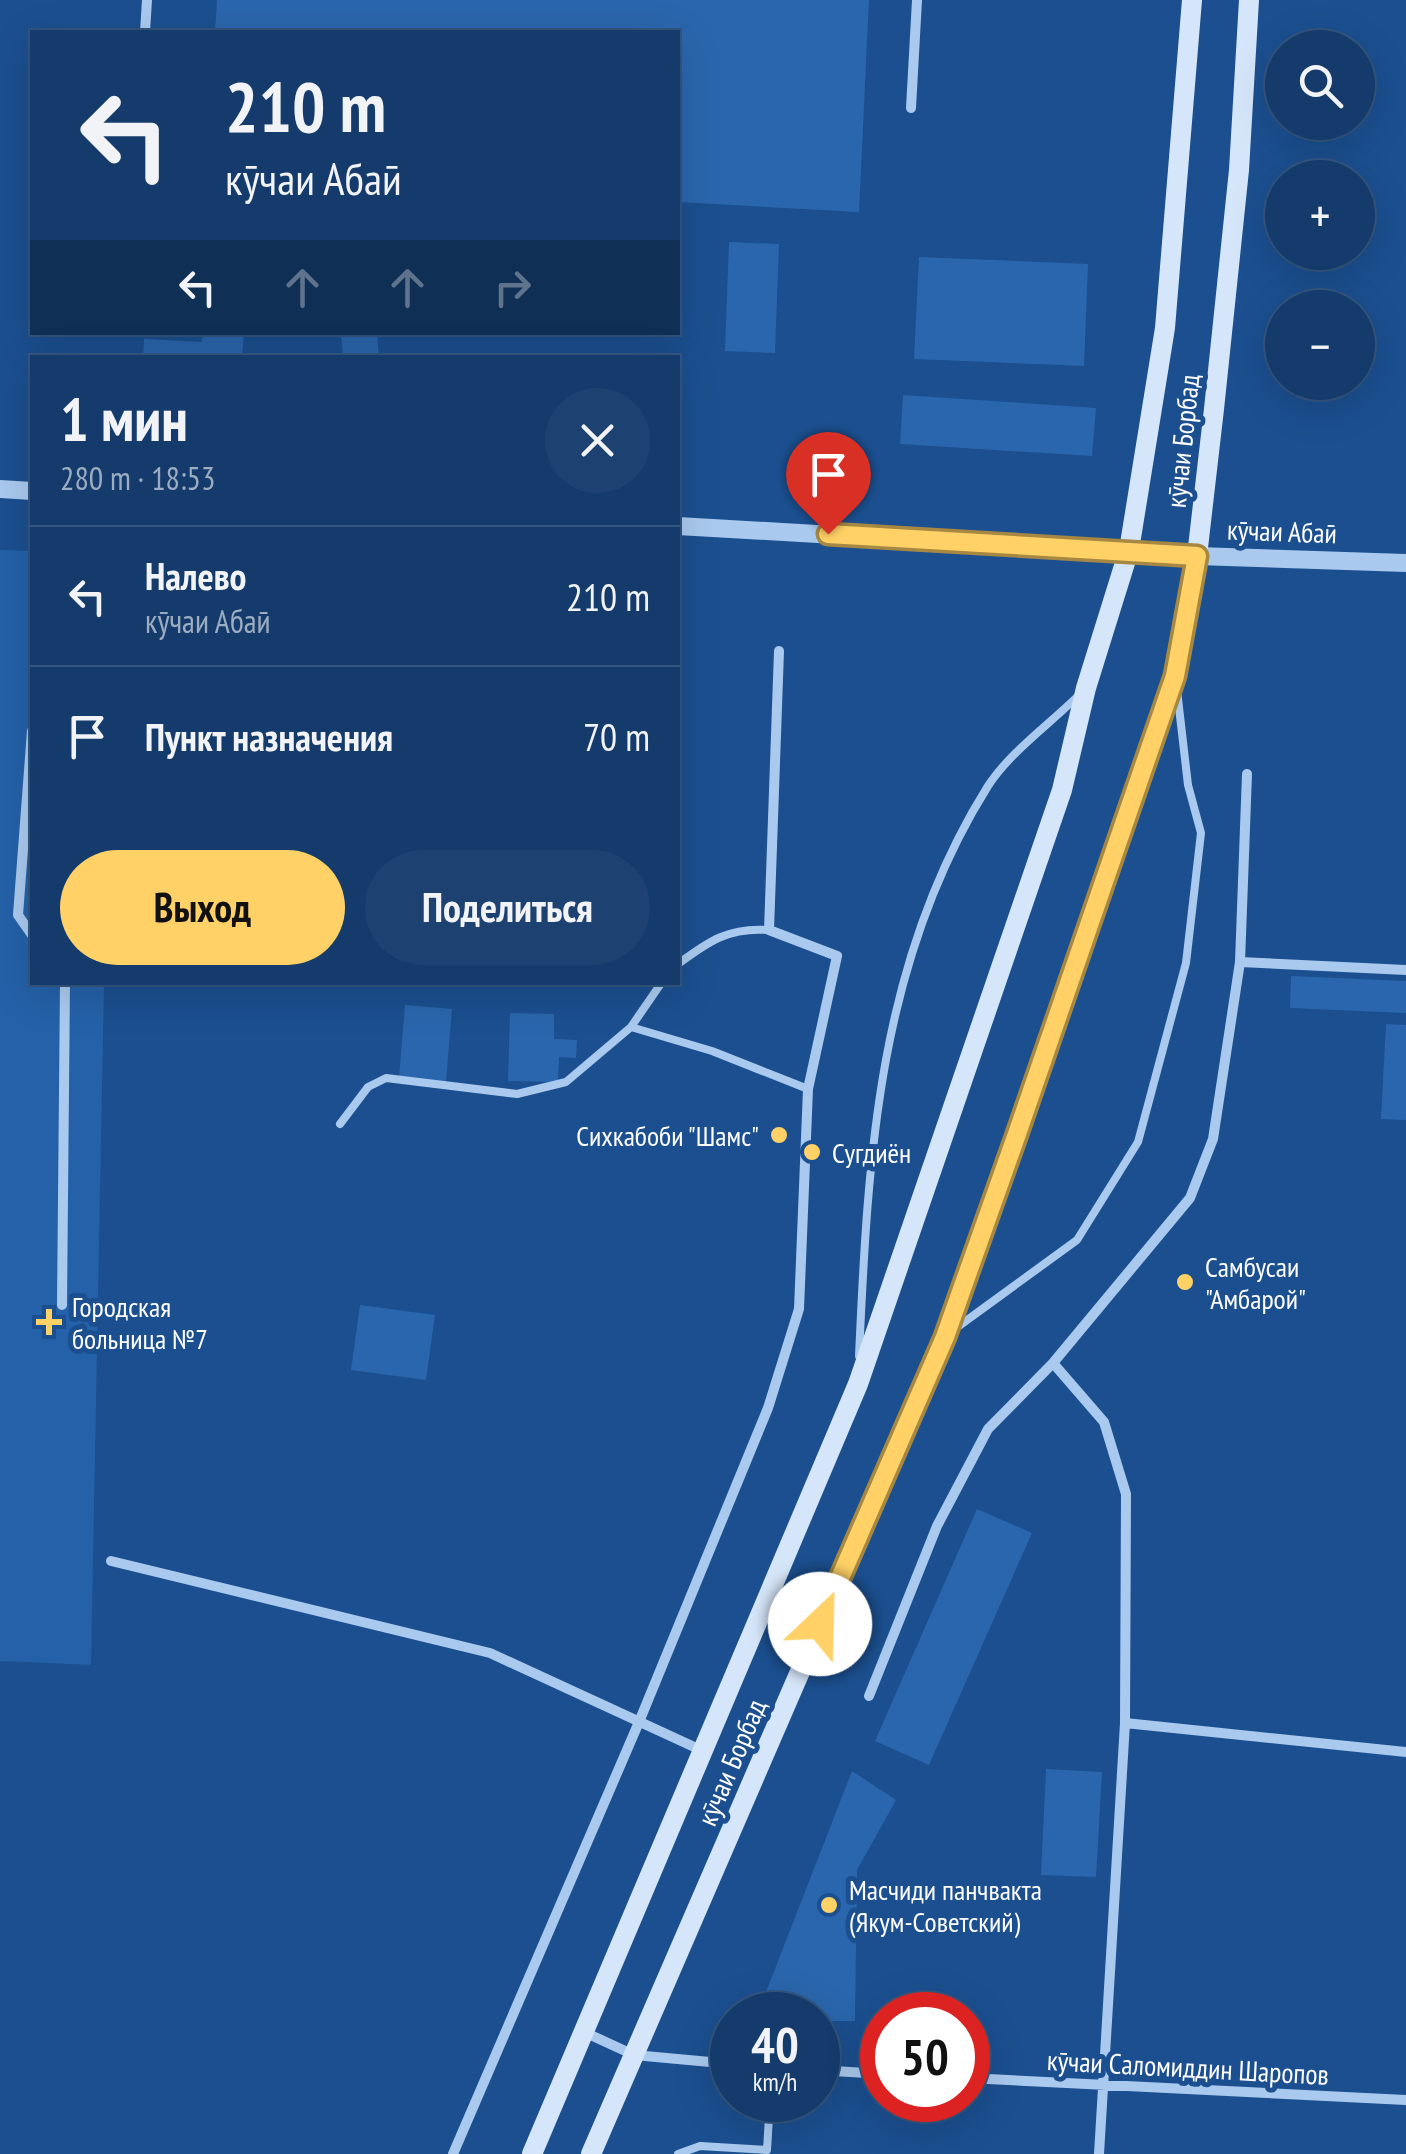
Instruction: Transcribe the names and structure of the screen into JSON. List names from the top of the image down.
{
  "streets": {
    "main road": ["кӯчаи Борбад"],
    "street": ["кӯчаи Абаӣ", "кӯчаи Саломиддин Шаропов"]
  },
  "crossings": [
    ["кӯчаи Борбад", "кӯчаи Абаӣ"]
  ],
  "places": {
    "other": [
      "Сихкабоби \"Шамс\"",
      "Сугдиён",
      "Самбусаи \"Амбарой\"",
      "Масчиди панчвакта (Якум-Советский)"
    ],
    "health": ["Городская больница №7"]
  },
  "page": {
    "map_buttons": ["+", "−"],
    "turn": ["210 m", "кӯчаи Абаӣ"],
    "heading": ["1 мин", "280 m · 18:53"],
    "list": [
      {
        "name": "Налево",
        "note": "кӯчаи Абаӣ",
        "value": "210 m"
      },
      {
        "name": "Пункт назначения",
        "value": "70 m"
      }
    ],
    "buttons": ["Выход", "Поделиться"],
    "speed": "40 km/h",
    "limit": "50"
  }
}
